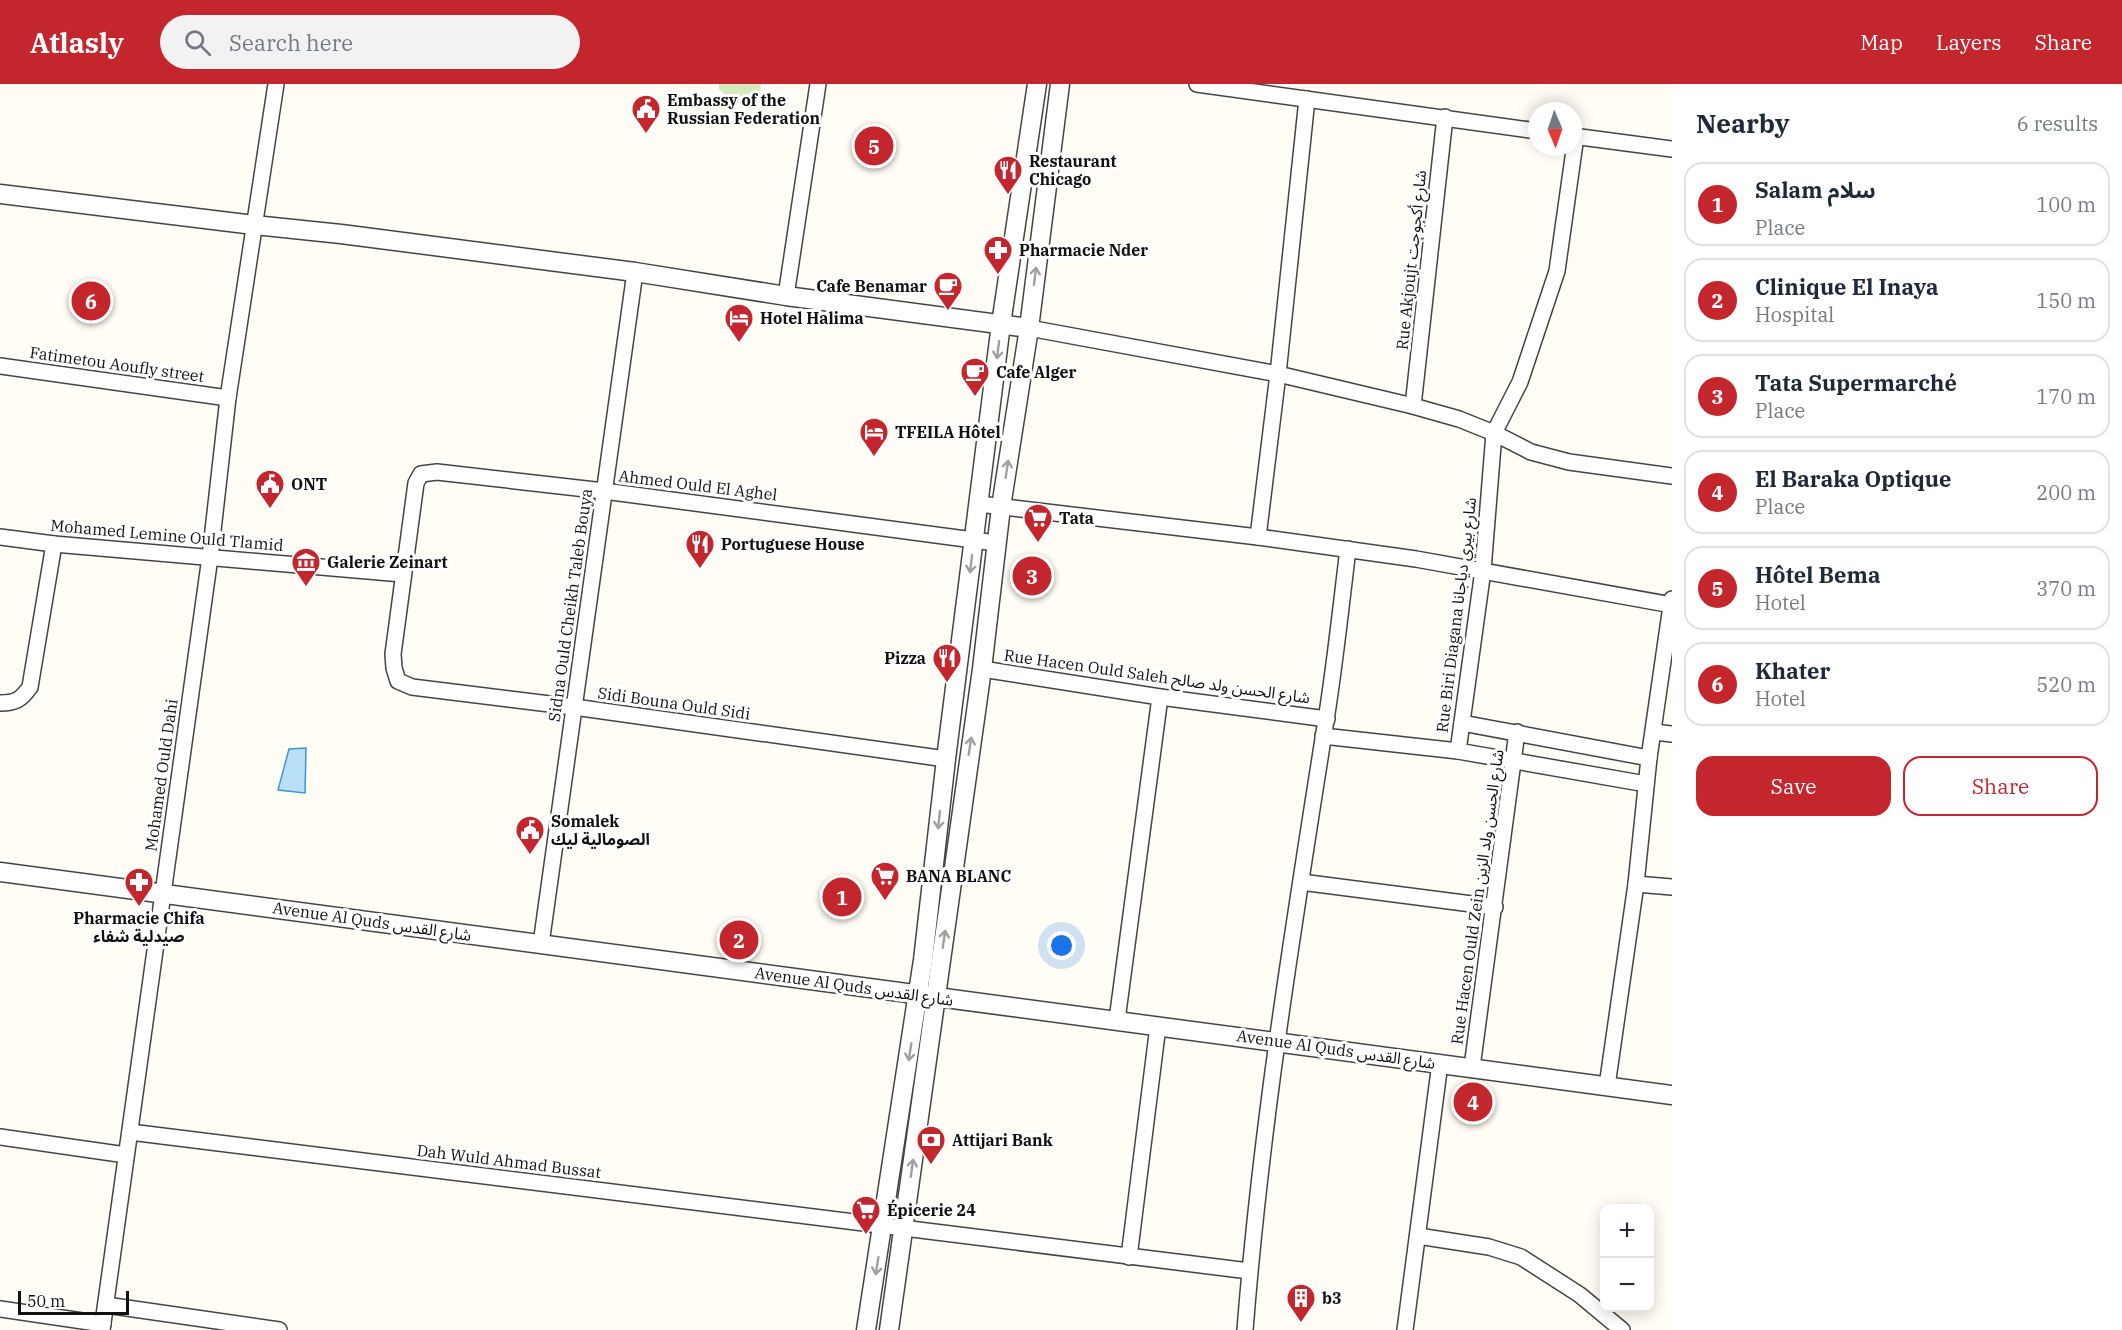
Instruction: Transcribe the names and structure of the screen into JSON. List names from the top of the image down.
{
  "streets": {
    "street": [
      "Rue Akjoujt شارع أكجوجت",
      "Fatimetou Aoufly street",
      "Ahmed Ould El Aghel",
      "Mohamed Lemine Ould Tlamid",
      "Sidna Ould Cheikh Taleb Bouya",
      "Rue Biri Diagana شارع بيري دياجانا",
      "Rue Hacen Ould Saleh شارع الحسن ولد صالح",
      "Sidi Bouna Ould Sidi",
      "Mohamed Ould Dahi",
      "Rue Hacen Ould Zein شارع الحسن ولد الزين",
      "Avenue Al Quds شارع القدس",
      "Dah Wuld Ahmad Bussat"
    ]
  },
  "crossings": [
    ["Fatimetou Aoufly street", "Mohamed Ould Dahi"],
    ["Ahmed Ould El Aghel", "Mohamed Lemine Ould Tlamid"],
    ["Ahmed Ould El Aghel", "Sidna Ould Cheikh Taleb Bouya"],
    ["Ahmed Ould El Aghel", "Sidi Bouna Ould Sidi"],
    ["Mohamed Lemine Ould Tlamid", "Sidi Bouna Ould Sidi"],
    ["Mohamed Lemine Ould Tlamid", "Mohamed Ould Dahi"],
    ["Sidna Ould Cheikh Taleb Bouya", "Sidi Bouna Ould Sidi"],
    ["Sidna Ould Cheikh Taleb Bouya", "Avenue Al Quds شارع القدس"],
    ["Mohamed Ould Dahi", "Avenue Al Quds شارع القدس"],
    ["Mohamed Ould Dahi", "Dah Wuld Ahmad Bussat"],
    ["Rue Hacen Ould Zein شارع الحسن ولد الزين", "Avenue Al Quds شارع القدس"]
  ],
  "places": {
    "public building": ["Embassy of the Russian Federation", "ONT", "Somalek الصومالية ليك"],
    "restaurant": ["Restaurant Chicago", "Portuguese House", "Pizza"],
    "pharmacy": ["Pharmacie Nder", "Pharmacie Chifa صيدلية شفاء"],
    "cafe": ["Cafe Benamar", "Cafe Alger"],
    "hotel": ["Hotel Halima", "TFEILA Hôtel"],
    "supermarket": ["Tata", "BANA BLANC", "Épicerie 24"],
    "museum": ["Galerie Zeinart"],
    "bank": ["Attijari Bank"],
    "building": ["b3"]
  },
  "scale_bar": "50 m",
  "north": "bottom",
  "page": {
    "header": "Atlasly",
    "search": "Search here",
    "nav": ["Map", "Layers", "Share"],
    "heading": ["Nearby", "6 results"],
    "pins": [
      "5",
      "6",
      "3",
      "1",
      "2",
      "4"
    ],
    "list": [
      {
        "mark": "1",
        "name": "Salam سلام",
        "note": "Place",
        "value": "100 m"
      },
      {
        "mark": "2",
        "name": "Clinique El Inaya",
        "note": "Hospital",
        "value": "150 m"
      },
      {
        "mark": "3",
        "name": "Tata Supermarché",
        "note": "Place",
        "value": "170 m"
      },
      {
        "mark": "4",
        "name": "El Baraka Optique",
        "note": "Place",
        "value": "200 m"
      },
      {
        "mark": "5",
        "name": "Hôtel Bema",
        "note": "Hotel",
        "value": "370 m"
      },
      {
        "mark": "6",
        "name": "Khater",
        "note": "Hotel",
        "value": "520 m"
      }
    ],
    "buttons": ["Save", "Share"],
    "map_buttons": ["+", "−"],
    "scale": "50 m"
  }
}
